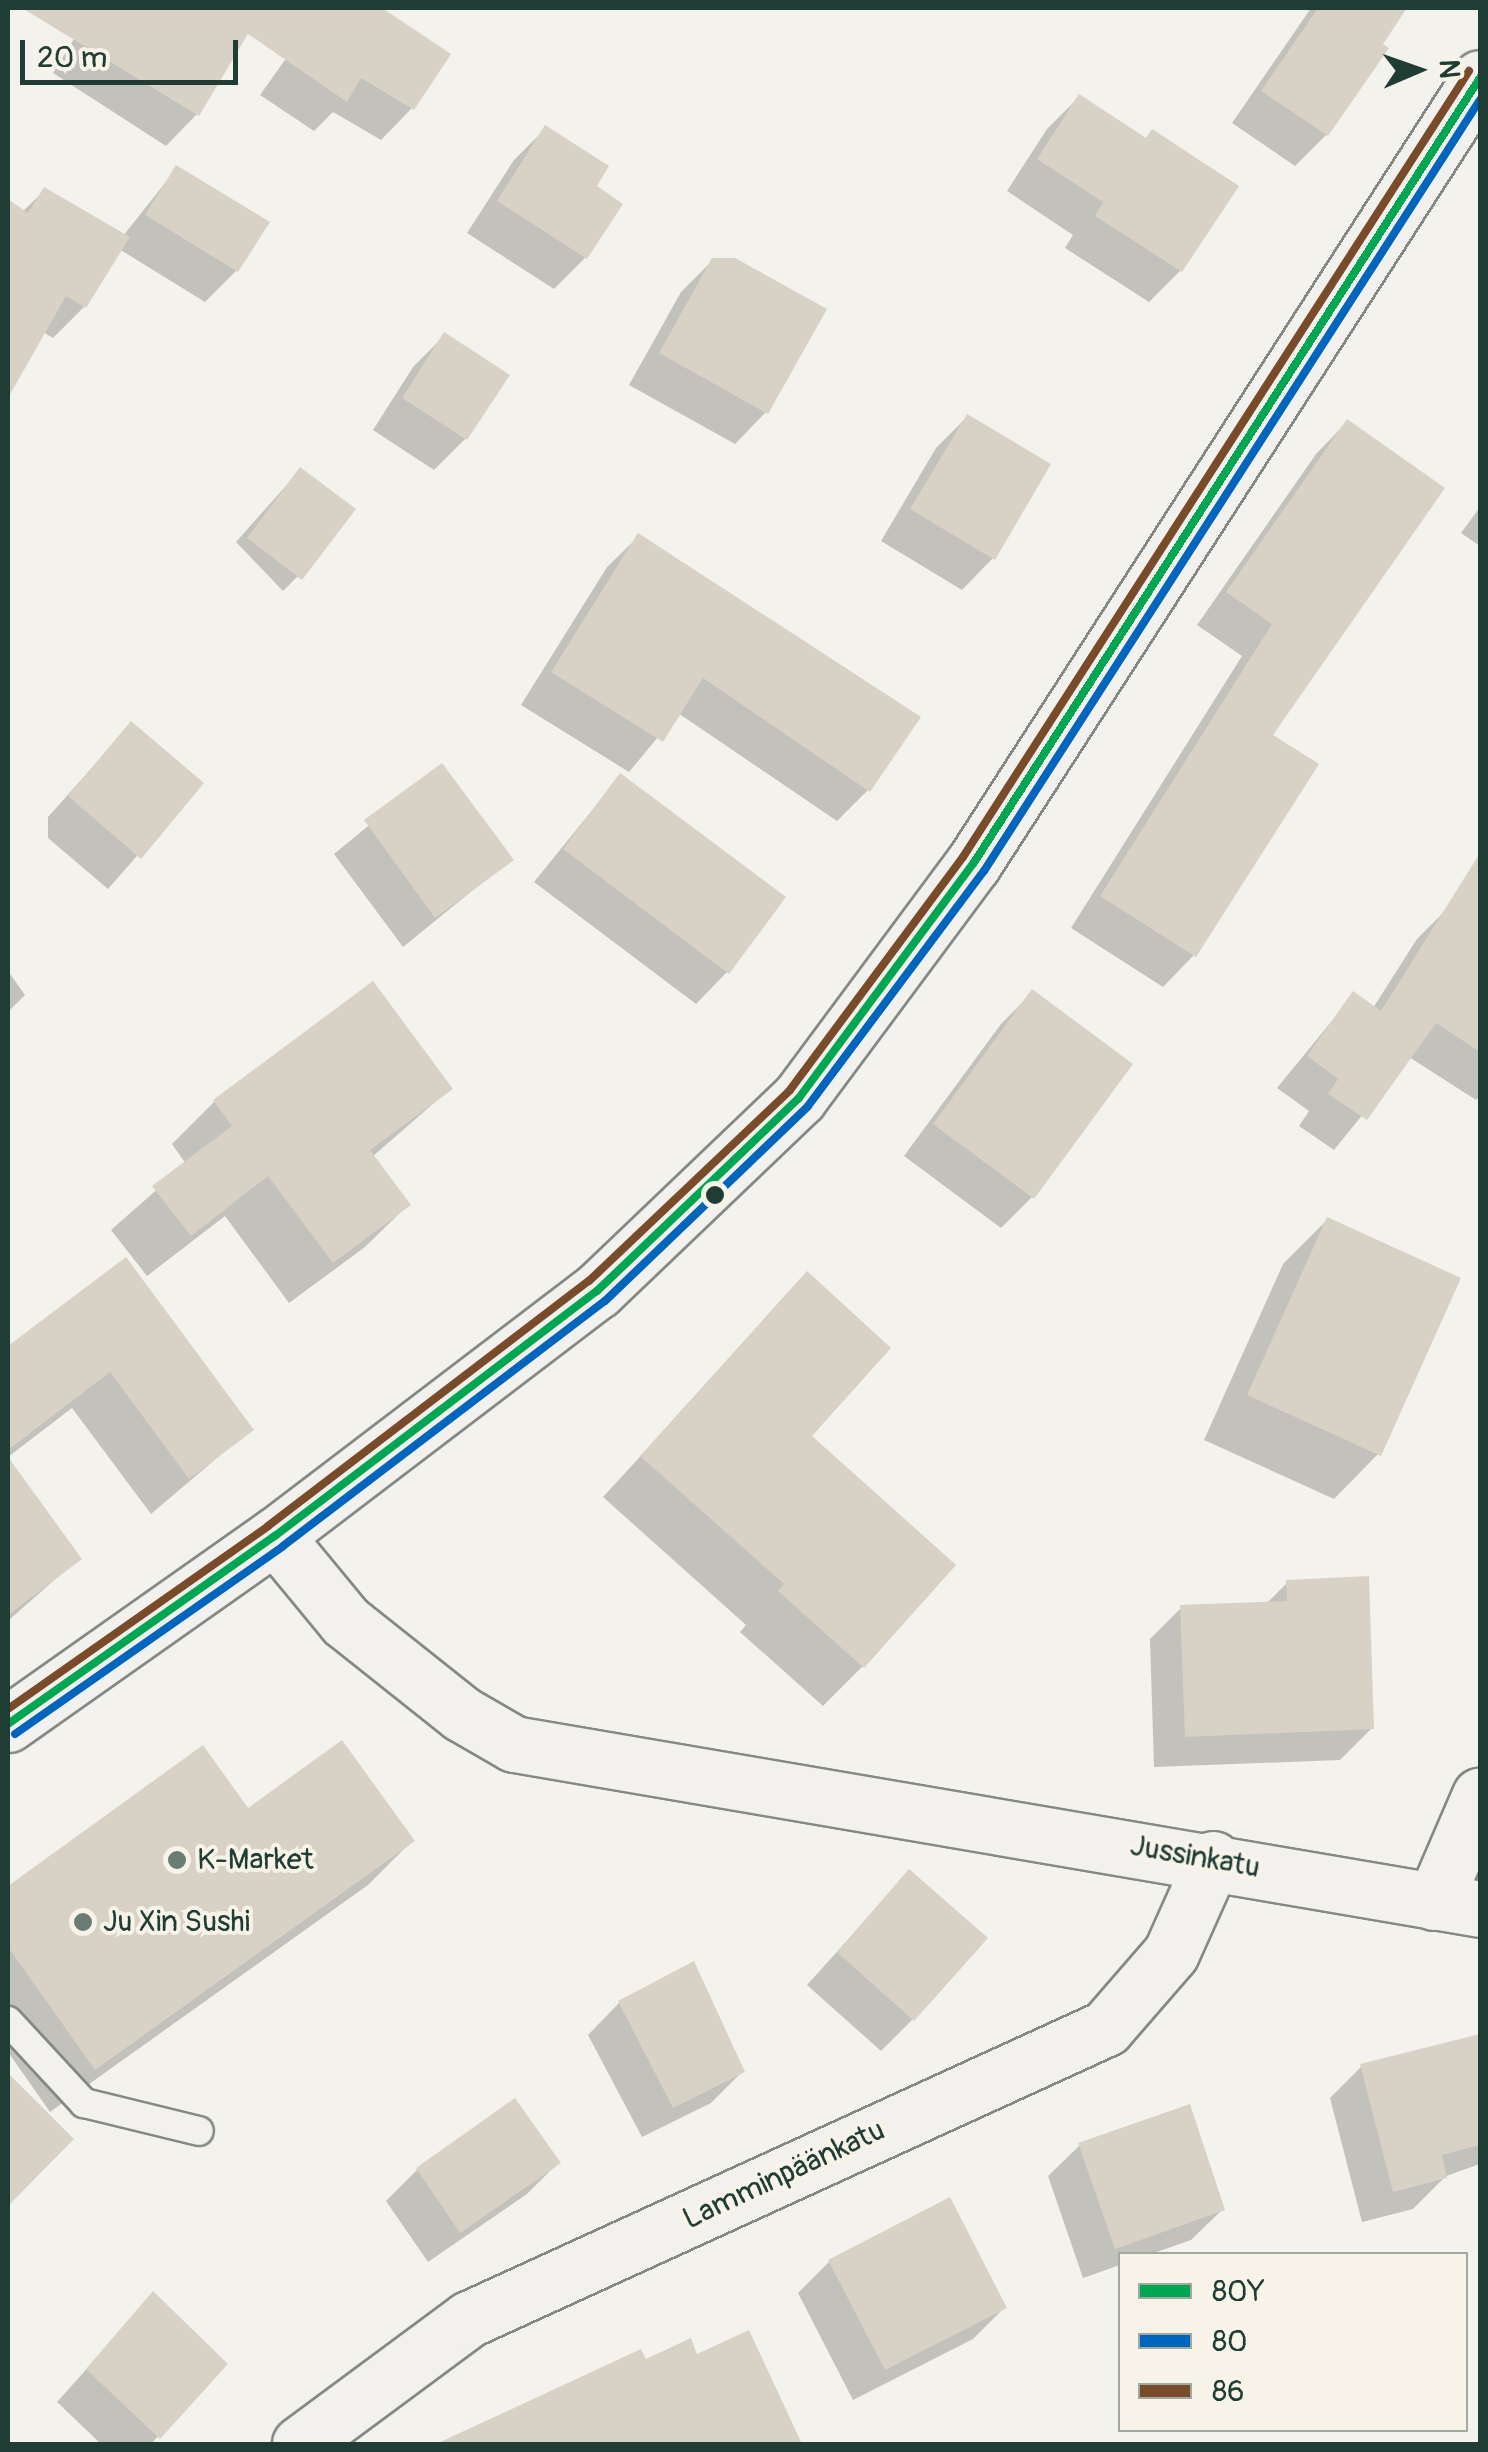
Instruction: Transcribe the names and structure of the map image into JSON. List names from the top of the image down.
{
  "streets": {
    "street": ["Jussinkatu", "Lamminpäänkatu"]
  },
  "crossings": [
    ["Jussinkatu", "Lamminpäänkatu"]
  ],
  "places": ["K-Market", "Ju Xin Sushi"],
  "lines": ["transit line 86", "transit line 80Y", "transit line 80"],
  "legend": ["80Y", "80", "86"],
  "scale_bar": "20 m",
  "north": "right"
}
